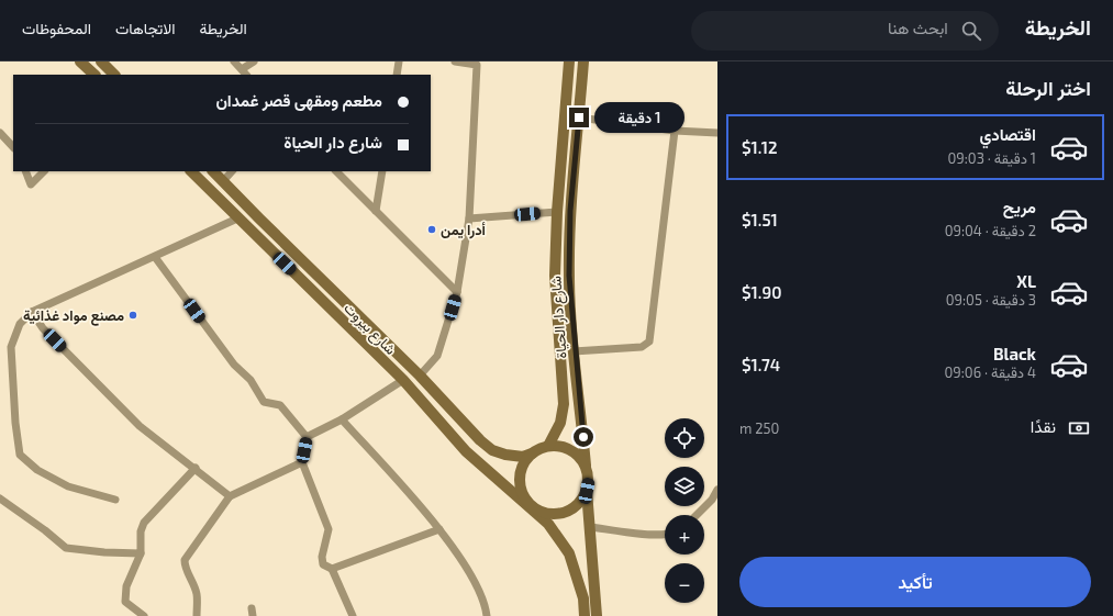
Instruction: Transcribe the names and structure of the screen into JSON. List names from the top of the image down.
{
  "streets": {
    "main road": ["شارع دار الحياة", "شارع بيروت"]
  },
  "crossings": [
    ["شارع دار الحياة", "شارع بيروت"]
  ],
  "places": ["أدرا يمن", "مصنع مواد غذائية"],
  "page": {
    "header": "الخريطة",
    "search": "ابحث هنا",
    "nav": ["الخريطة", "الاتجاهات", "المحفوظات"],
    "heading": "اختر الرحلة",
    "banner": ["مطعم ومقهى قصر غمدان", "شارع دار الحياة"],
    "bubble": "1 دقيقة",
    "list": [
      {
        "name": "اقتصادي",
        "note": "1 دقيقة · 09:03",
        "value": "$1.12"
      },
      {
        "name": "مريح",
        "note": "2 دقيقة · 09:04",
        "value": "$1.51"
      },
      {
        "name": "XL",
        "note": "3 دقيقة · 09:05",
        "value": "$1.90"
      },
      {
        "name": "Black",
        "note": "4 دقيقة · 09:06",
        "value": "$1.74"
      }
    ],
    "pay": ["نقدًا", "250 m"],
    "map_buttons": ["+", "−"],
    "buttons": "تأكيد"
  }
}
